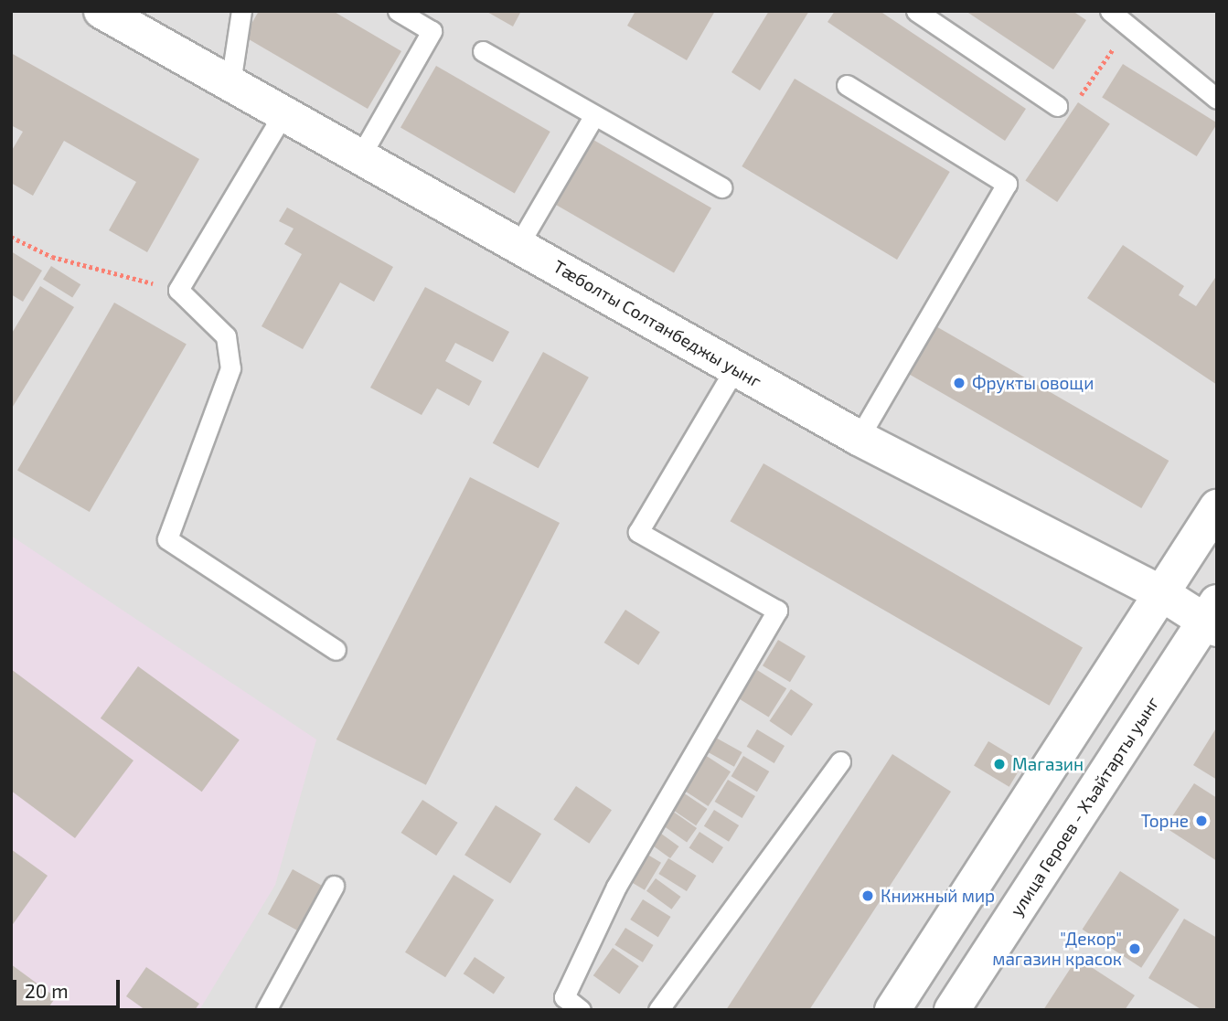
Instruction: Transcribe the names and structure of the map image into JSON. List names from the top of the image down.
{
  "streets": {
    "street": ["Тæболты Солтанбеджы уынг", "улица Героев - Хъайтарты уынг"]
  },
  "crossings": [
    ["Тæболты Солтанбеджы уынг", "улица Героев - Хъайтарты уынг"]
  ],
  "places": [
    "Фрукты овощи",
    "Магазин",
    "Торне",
    "Книжный мир",
    "\"Декор\" магазин красок"
  ],
  "scale_bar": "20 m"
}
